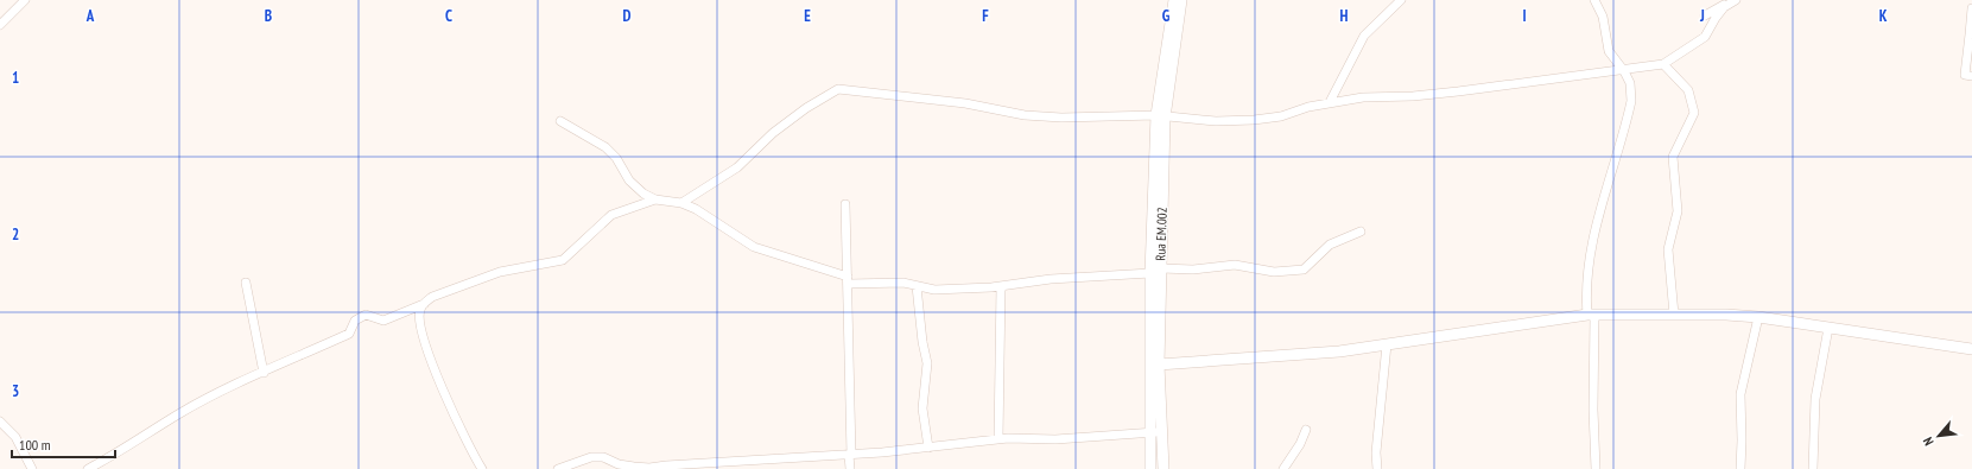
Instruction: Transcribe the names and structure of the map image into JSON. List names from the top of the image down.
{
  "streets": {
    "street": ["Rua EM.002"]
  },
  "scale_bar": "100 m",
  "north": "bottom left",
  "grid": {
    "columns": [
      "A",
      "B",
      "C",
      "D",
      "E",
      "F",
      "G",
      "H",
      "I",
      "J",
      "K"
    ],
    "rows": ["1", "2", "3"]
  }
}
